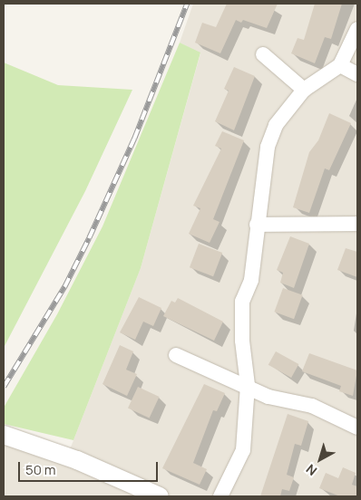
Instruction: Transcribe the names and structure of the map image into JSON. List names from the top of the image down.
{
  "scale_bar": "50 m",
  "north": "bottom left"
}
